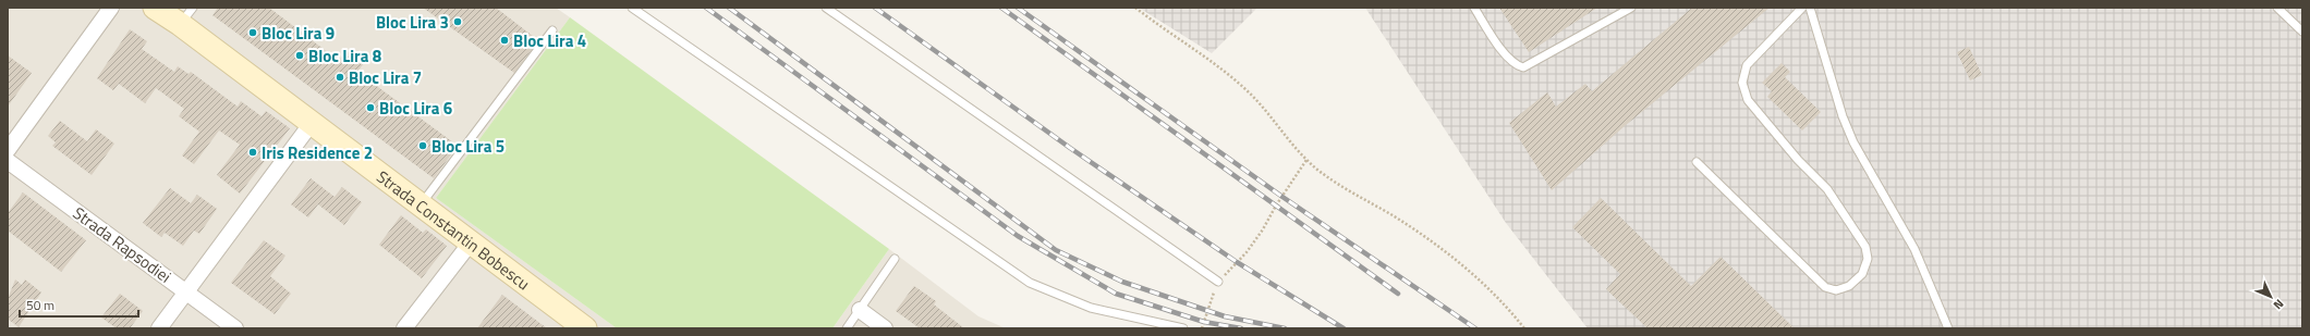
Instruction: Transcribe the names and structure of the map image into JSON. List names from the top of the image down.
{
  "streets": {
    "street": ["Strada Constantin Bobescu", "Strada Rapsodiei"]
  },
  "places": [
    "Bloc Lira 3",
    "Bloc Lira 9",
    "Bloc Lira 4",
    "Bloc Lira 8",
    "Bloc Lira 7",
    "Bloc Lira 6",
    "Bloc Lira 5",
    "Iris Residence 2"
  ],
  "scale_bar": "50 m",
  "north": "bottom right"
}
